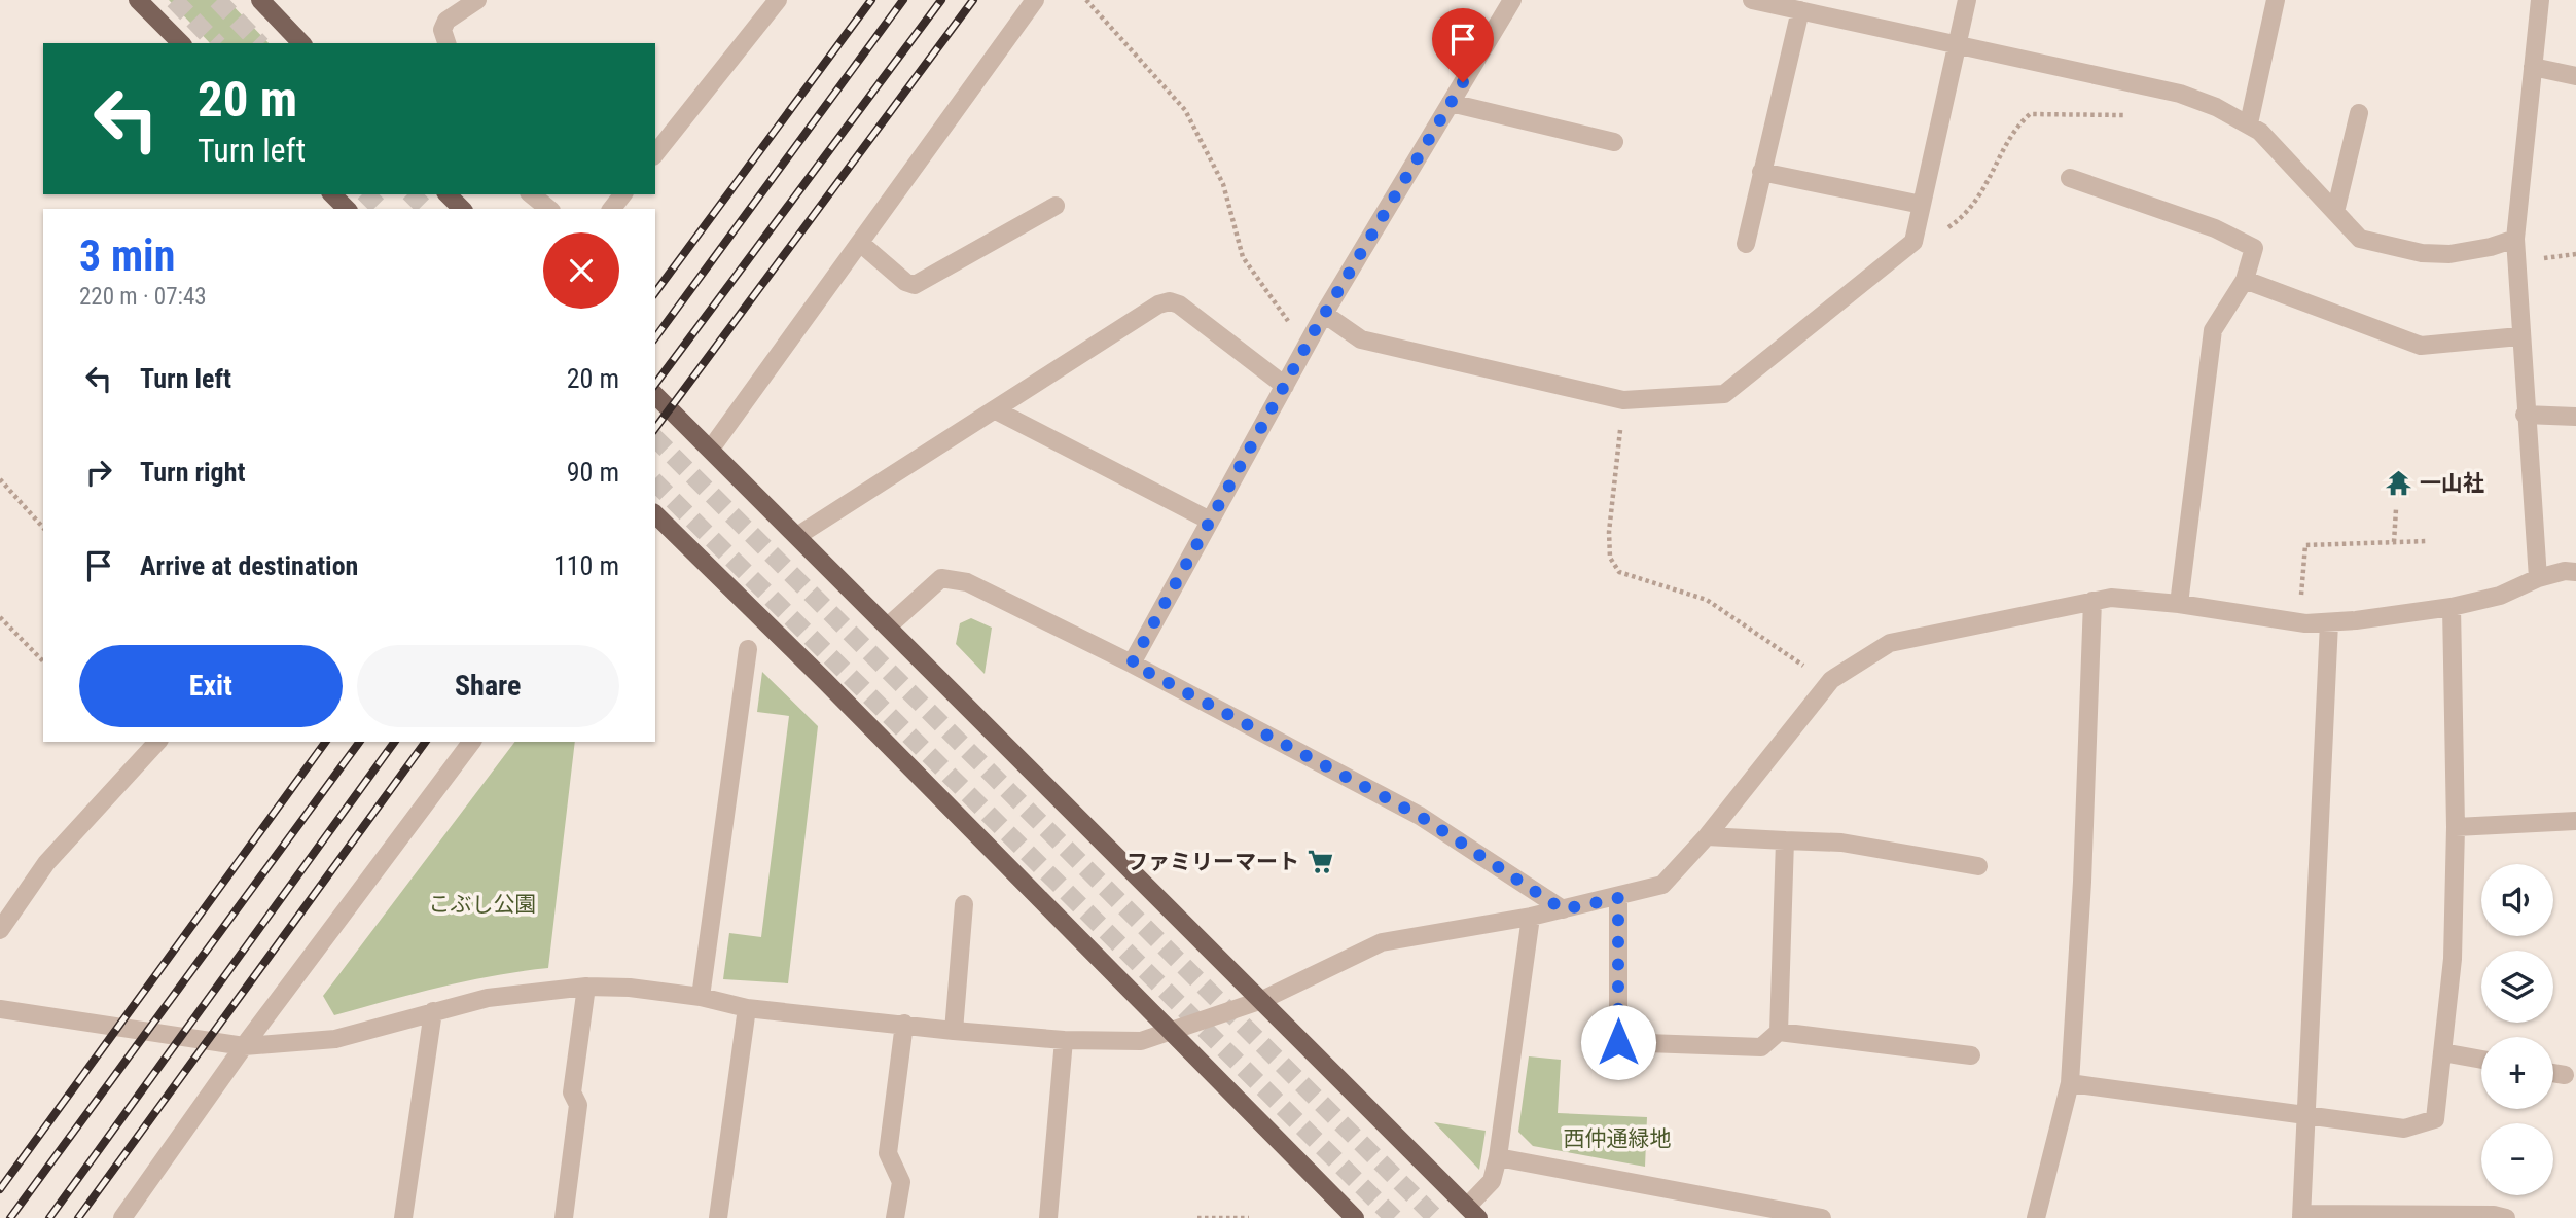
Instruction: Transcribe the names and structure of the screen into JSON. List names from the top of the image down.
{
  "parks": ["こぶし公園", "西仲通緑地"],
  "places": {
    "temple": ["一山社"],
    "supermarket": ["ファミリーマート"]
  },
  "page": {
    "turn": ["20 m", "Turn left"],
    "heading": ["3 min", "220 m · 07:43"],
    "list": [
      {
        "name": "Turn left",
        "value": "20 m"
      },
      {
        "name": "Turn right",
        "value": "90 m"
      },
      {
        "name": "Arrive at destination",
        "value": "110 m"
      }
    ],
    "buttons": ["Exit", "Share"],
    "map_buttons": ["+", "−"]
  }
}
